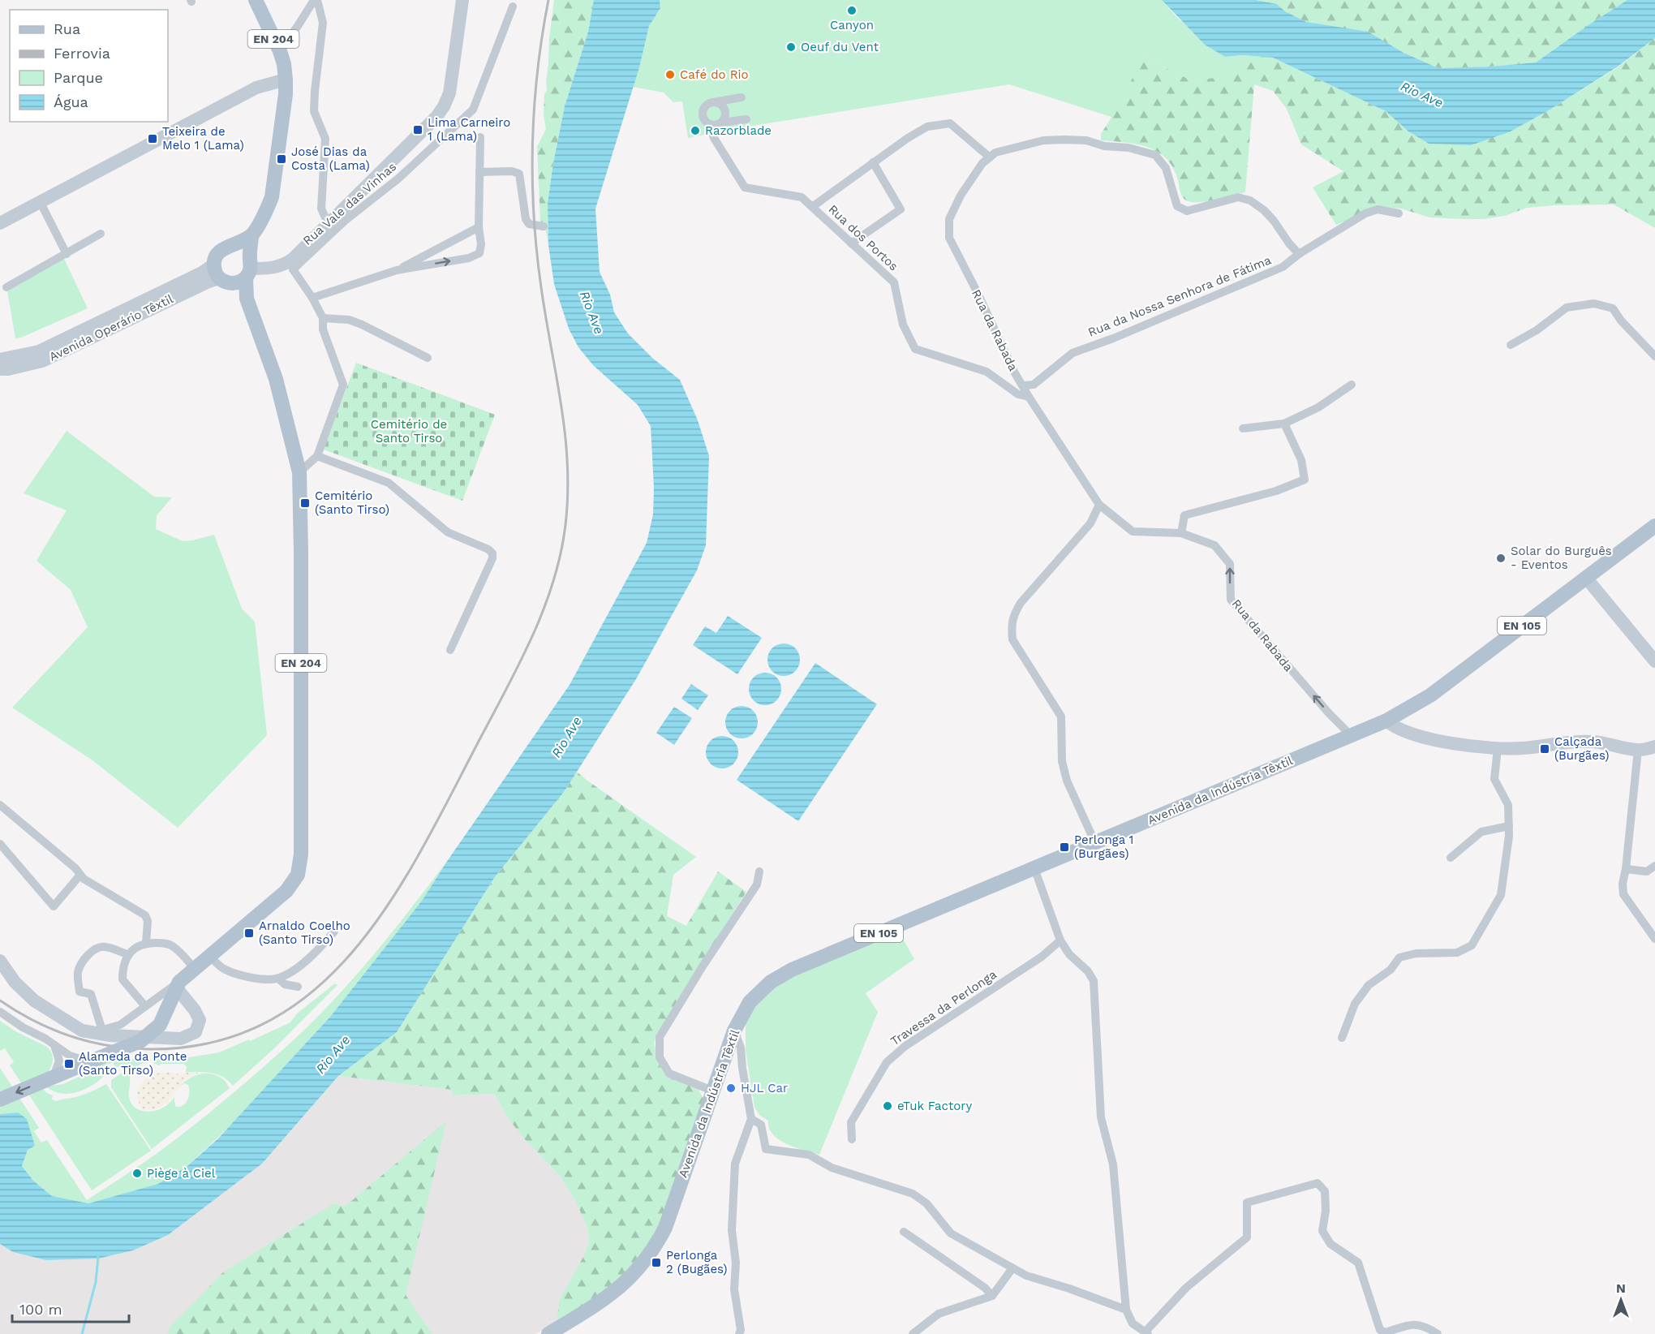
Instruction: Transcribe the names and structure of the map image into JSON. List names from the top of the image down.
{
  "streets": {
    "main road": ["EN 204", "EN 105", "Avenida da Indústria Têxtil"],
    "street": [
      "Rua Vale das Vinhas",
      "Rua dos Portos",
      "Rua da Nossa Senhora de Fátima",
      "Avenida Operário Têxtil",
      "Rua da Rabada",
      "Travessa da Perlonga"
    ]
  },
  "crossings": [
    ["EN 204", "Avenida Operário Têxtil"],
    ["Rua dos Portos", "Rua da Rabada"],
    ["Rua da Nossa Senhora de Fátima", "Rua da Rabada"],
    ["Rua da Rabada", "Avenida da Indústria Têxtil"]
  ],
  "water": ["Rio Ave"],
  "parks": ["Cemitério de Santo Tirso"],
  "places": {
    "other": [
      "Canyon",
      "Oeuf du Vent",
      "Café do Rio",
      "Razorblade",
      "Solar do Burguês - Eventos",
      "HJL Car",
      "eTuk Factory",
      "Piège à Ciel"
    ],
    "transit": [
      "Lima Carneiro 1 (Lama)",
      "Teixeira de Melo 1 (Lama)",
      "José Dias da Costa (Lama)",
      "Cemitério (Santo Tirso)",
      "Calçada (Burgães)",
      "Perlonga 1 (Burgães)",
      "Arnaldo Coelho (Santo Tirso)",
      "Alameda da Ponte (Santo Tirso)",
      "Perlonga 2 (Bugães)"
    ]
  },
  "legend": [
    "Rua",
    "Ferrovia",
    "Parque",
    "Água"
  ],
  "scale_bar": "100 m",
  "north": "top"
}
